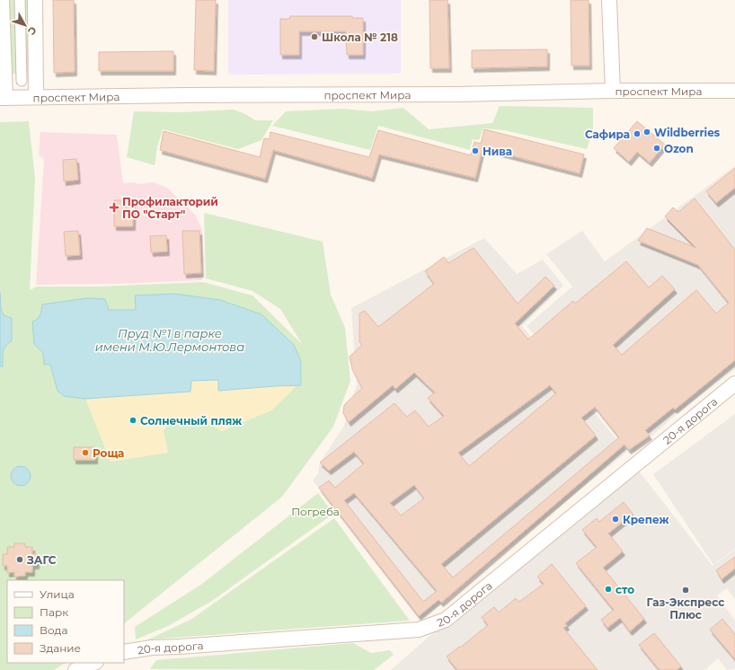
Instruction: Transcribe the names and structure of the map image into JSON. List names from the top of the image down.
{
  "streets": {
    "main road": ["проспект Мира", "20-я дорога"]
  },
  "water": ["Пруд №1 в парке имени М.Ю.Лермонтова"],
  "parks": ["Погреба"],
  "places": {
    "other": [
      "Школа № 218",
      "Wildberries",
      "Сафира",
      "Ozon",
      "Нива",
      "Солнечный пляж",
      "Роща",
      "Крепеж",
      "ЗАГС",
      "сто",
      "Газ-Экспресс Плюс"
    ],
    "health": ["Профилакторий ПО \"Старт\""]
  },
  "legend": [
    "Улица",
    "Парк",
    "Вода",
    "Здание"
  ],
  "north": "bottom right"
}
